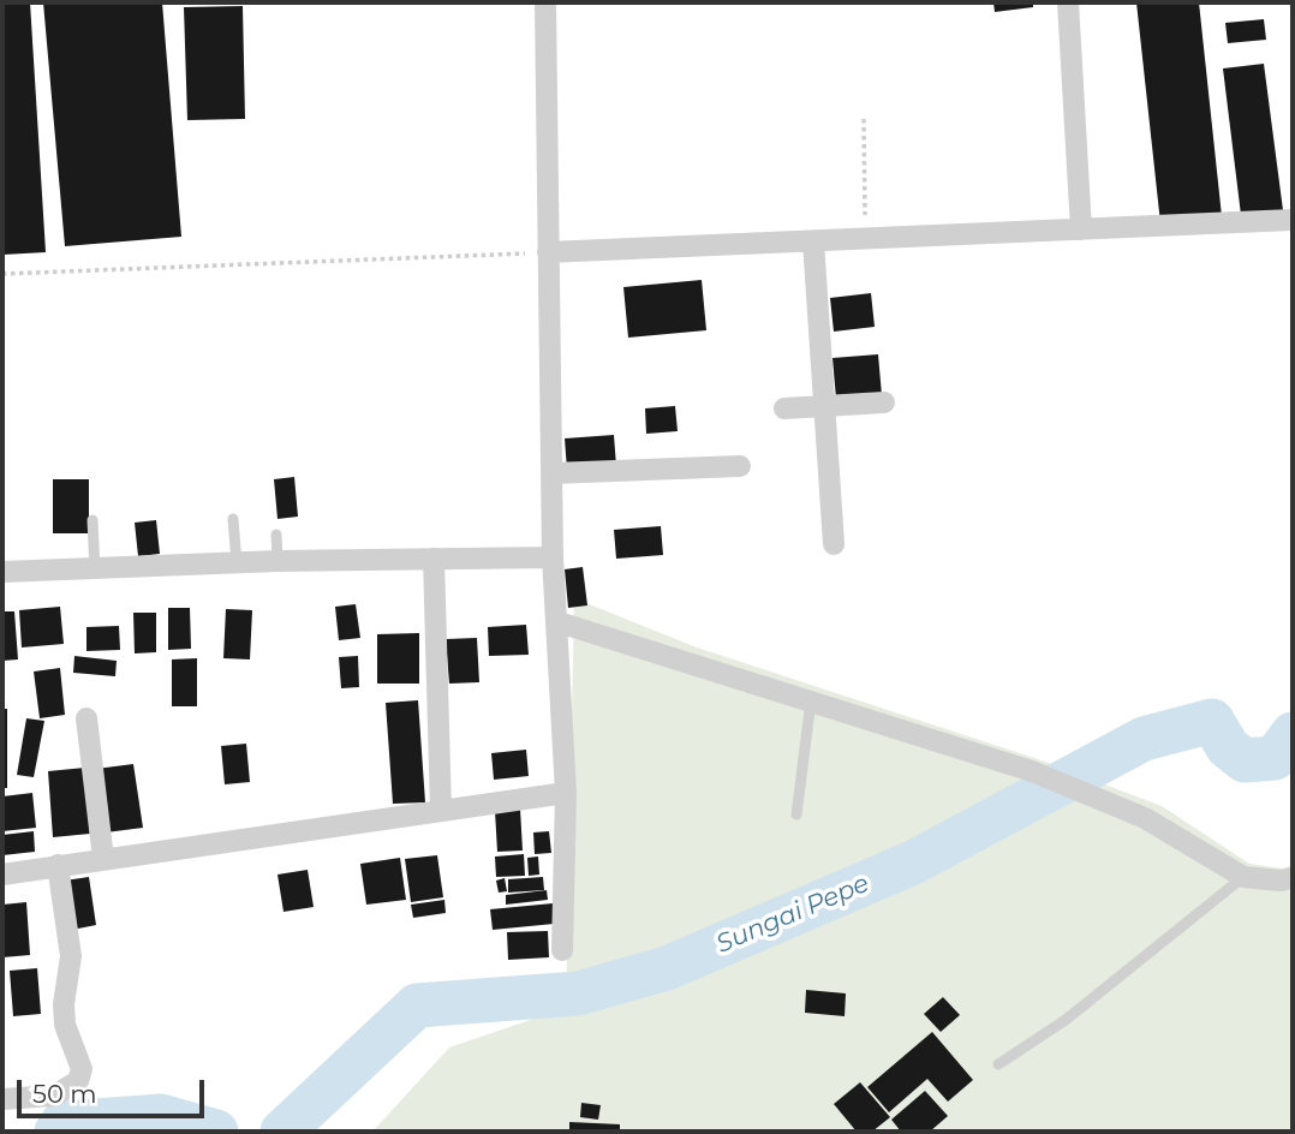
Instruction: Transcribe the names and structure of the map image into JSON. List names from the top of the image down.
{
  "water": ["Sungai Pepe"],
  "scale_bar": "50 m"
}
